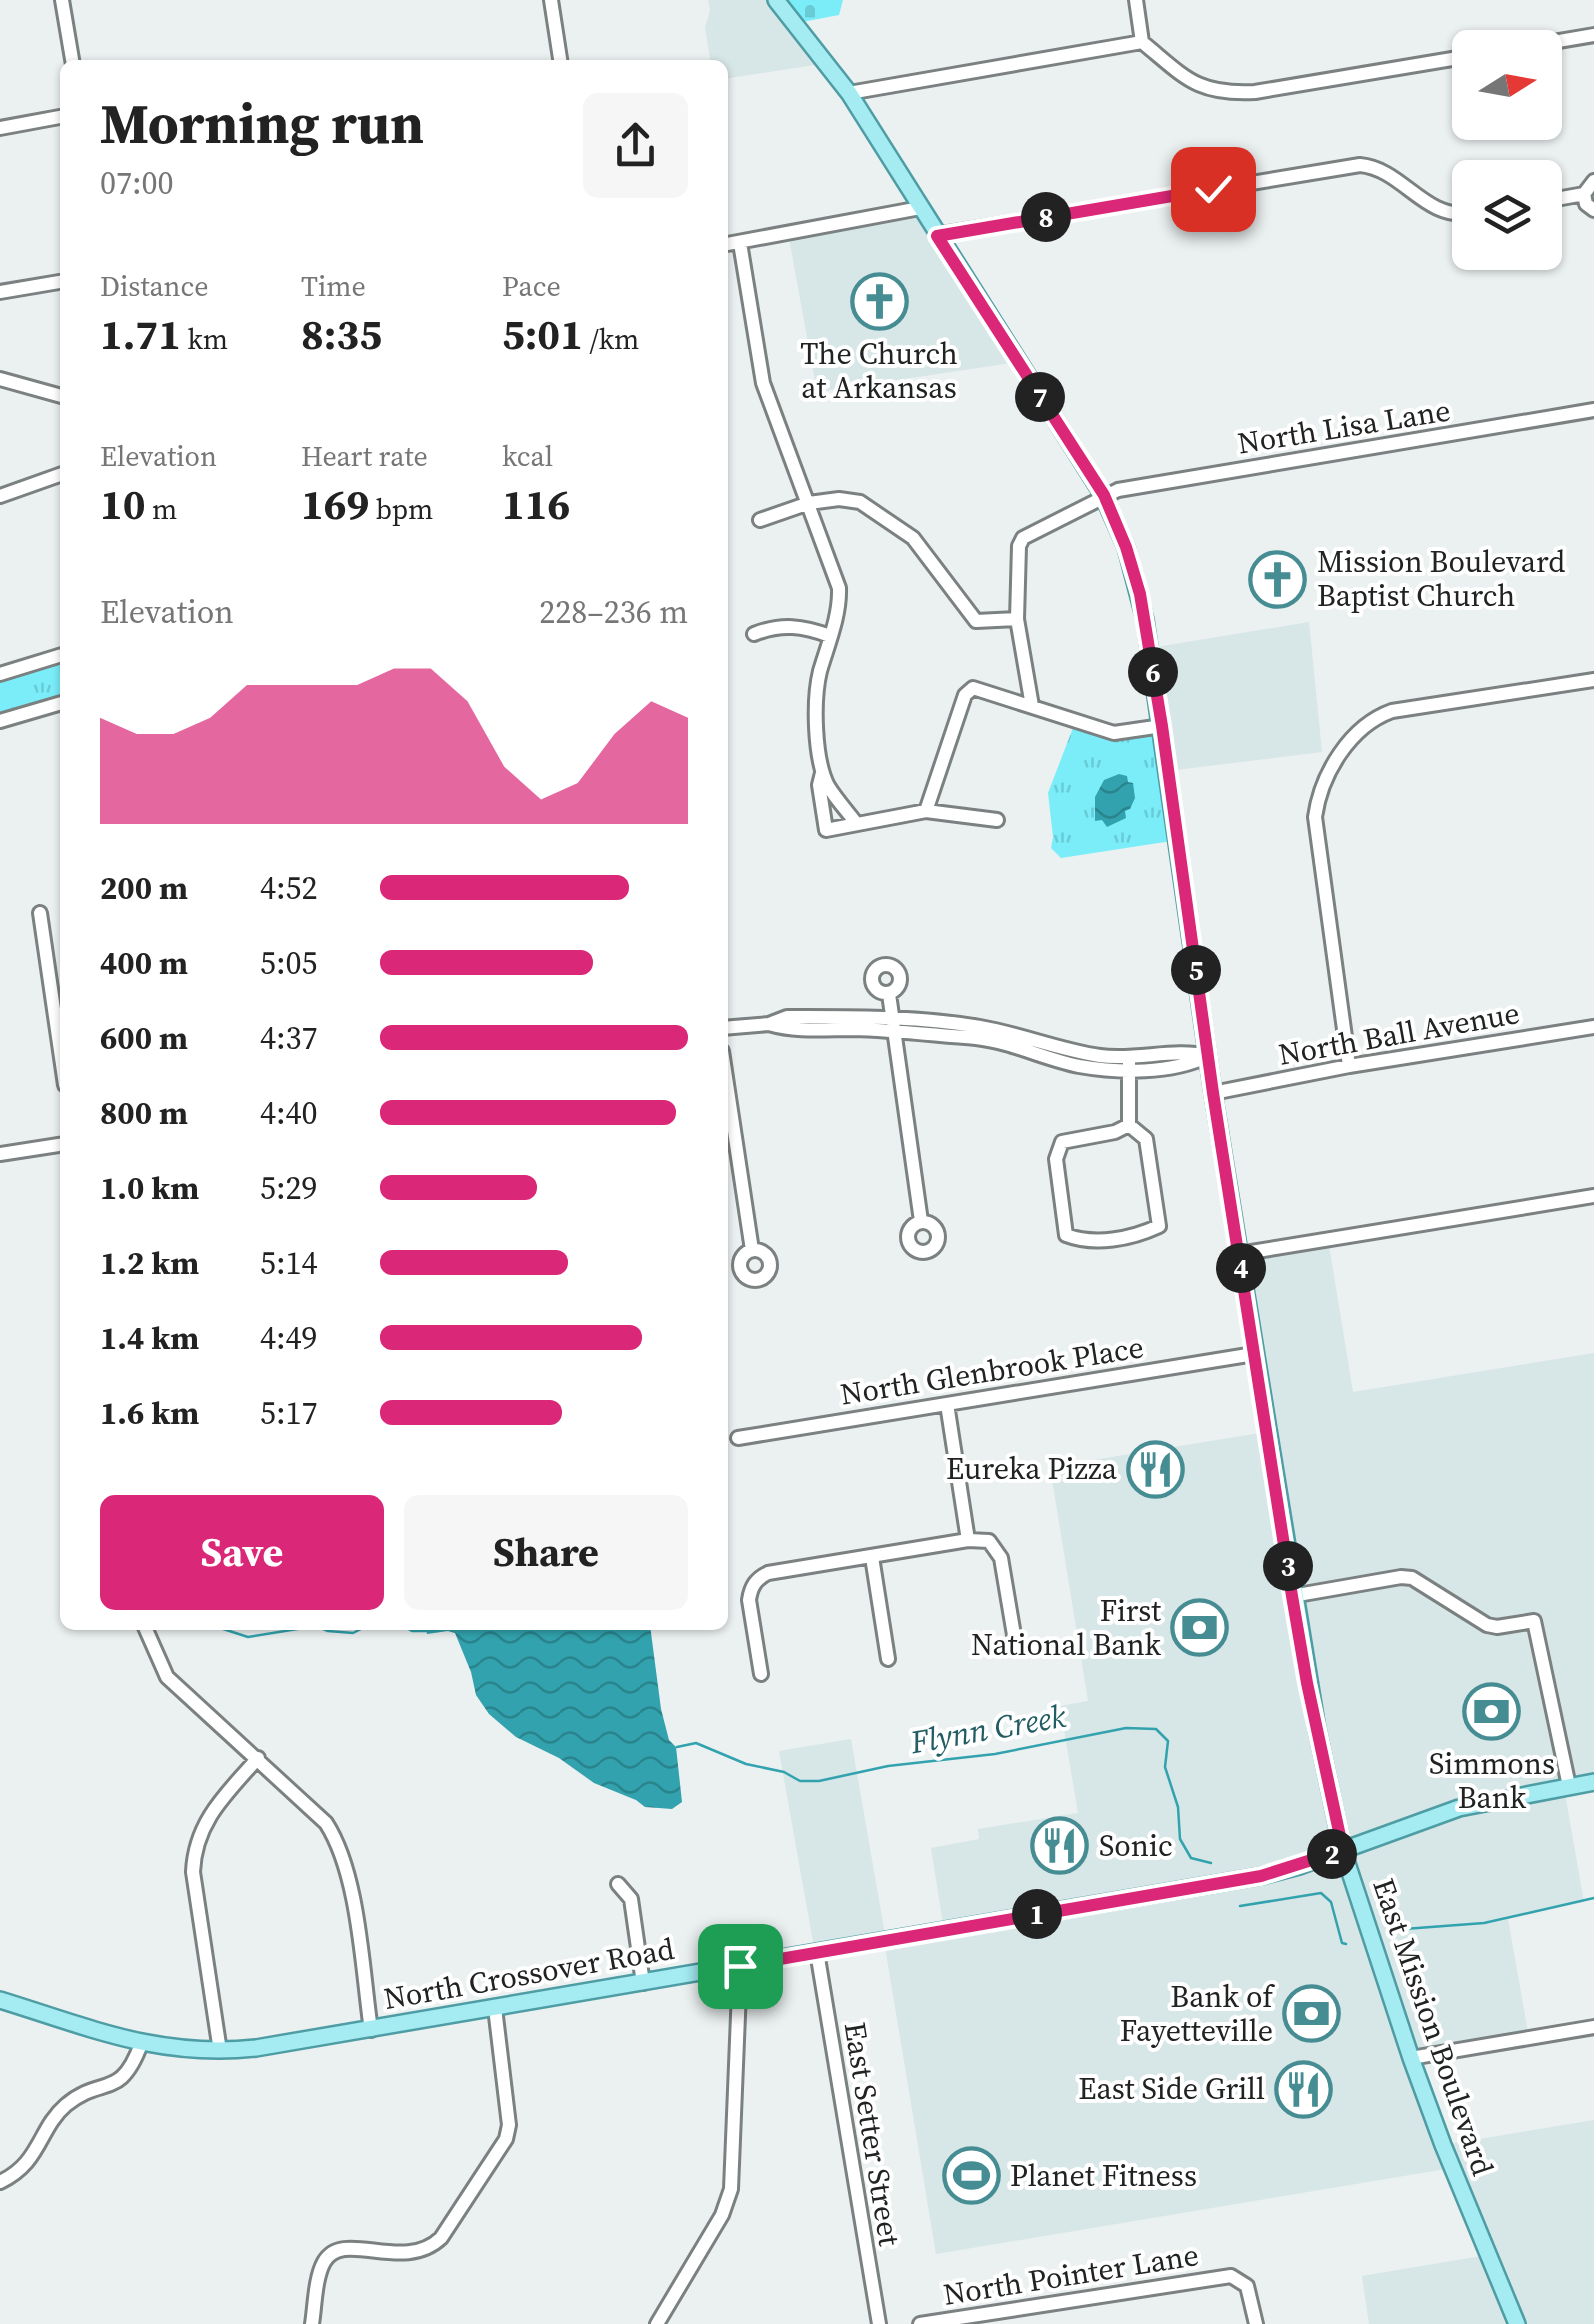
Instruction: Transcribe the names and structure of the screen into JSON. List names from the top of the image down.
{
  "streets": {
    "main road": ["North Crossover Road", "East Mission Boulevard"],
    "street": [
      "North Lisa Lane",
      "North Ball Avenue",
      "North Glenbrook Place",
      "East Setter Street",
      "North Pointer Lane"
    ]
  },
  "crossings": [
    ["North Lisa Lane", "East Mission Boulevard"],
    ["North Ball Avenue", "East Mission Boulevard"],
    ["North Glenbrook Place", "East Mission Boulevard"],
    ["North Crossover Road", "East Mission Boulevard"],
    ["North Crossover Road", "East Setter Street"]
  ],
  "water": ["Flynn Creek"],
  "places": {
    "church": ["The Church at Arkansas", "Mission Boulevard Baptist Church"],
    "restaurant": ["Eureka Pizza", "Sonic", "East Side Grill"],
    "bank": ["First National Bank", "Simmons Bank", "Bank of Fayetteville"],
    "sports": ["Planet Fitness"]
  },
  "north": "right",
  "page": {
    "heading": ["Morning run", "07:00"],
    "pins": [
      "8",
      "7",
      "6",
      "5",
      "4",
      "3",
      "2",
      "1"
    ],
    "stats": [
      ["Distance", "1.71 km"],
      ["Time", "8:35"],
      ["Pace", "5:01 /km"],
      ["Elevation", "10 m"],
      ["Heart rate", "169 bpm"],
      ["kcal", "116"]
    ],
    "chart": ["Elevation", "228–236 m"],
    "list": [
      {
        "name": "200 m",
        "note": "4:52"
      },
      {
        "name": "400 m",
        "note": "5:05"
      },
      {
        "name": "600 m",
        "note": "4:37"
      },
      {
        "name": "800 m",
        "note": "4:40"
      },
      {
        "name": "1.0 km",
        "note": "5:29"
      },
      {
        "name": "1.2 km",
        "note": "5:14"
      },
      {
        "name": "1.4 km",
        "note": "4:49"
      },
      {
        "name": "1.6 km",
        "note": "5:17"
      }
    ],
    "buttons": ["Save", "Share"]
  }
}
